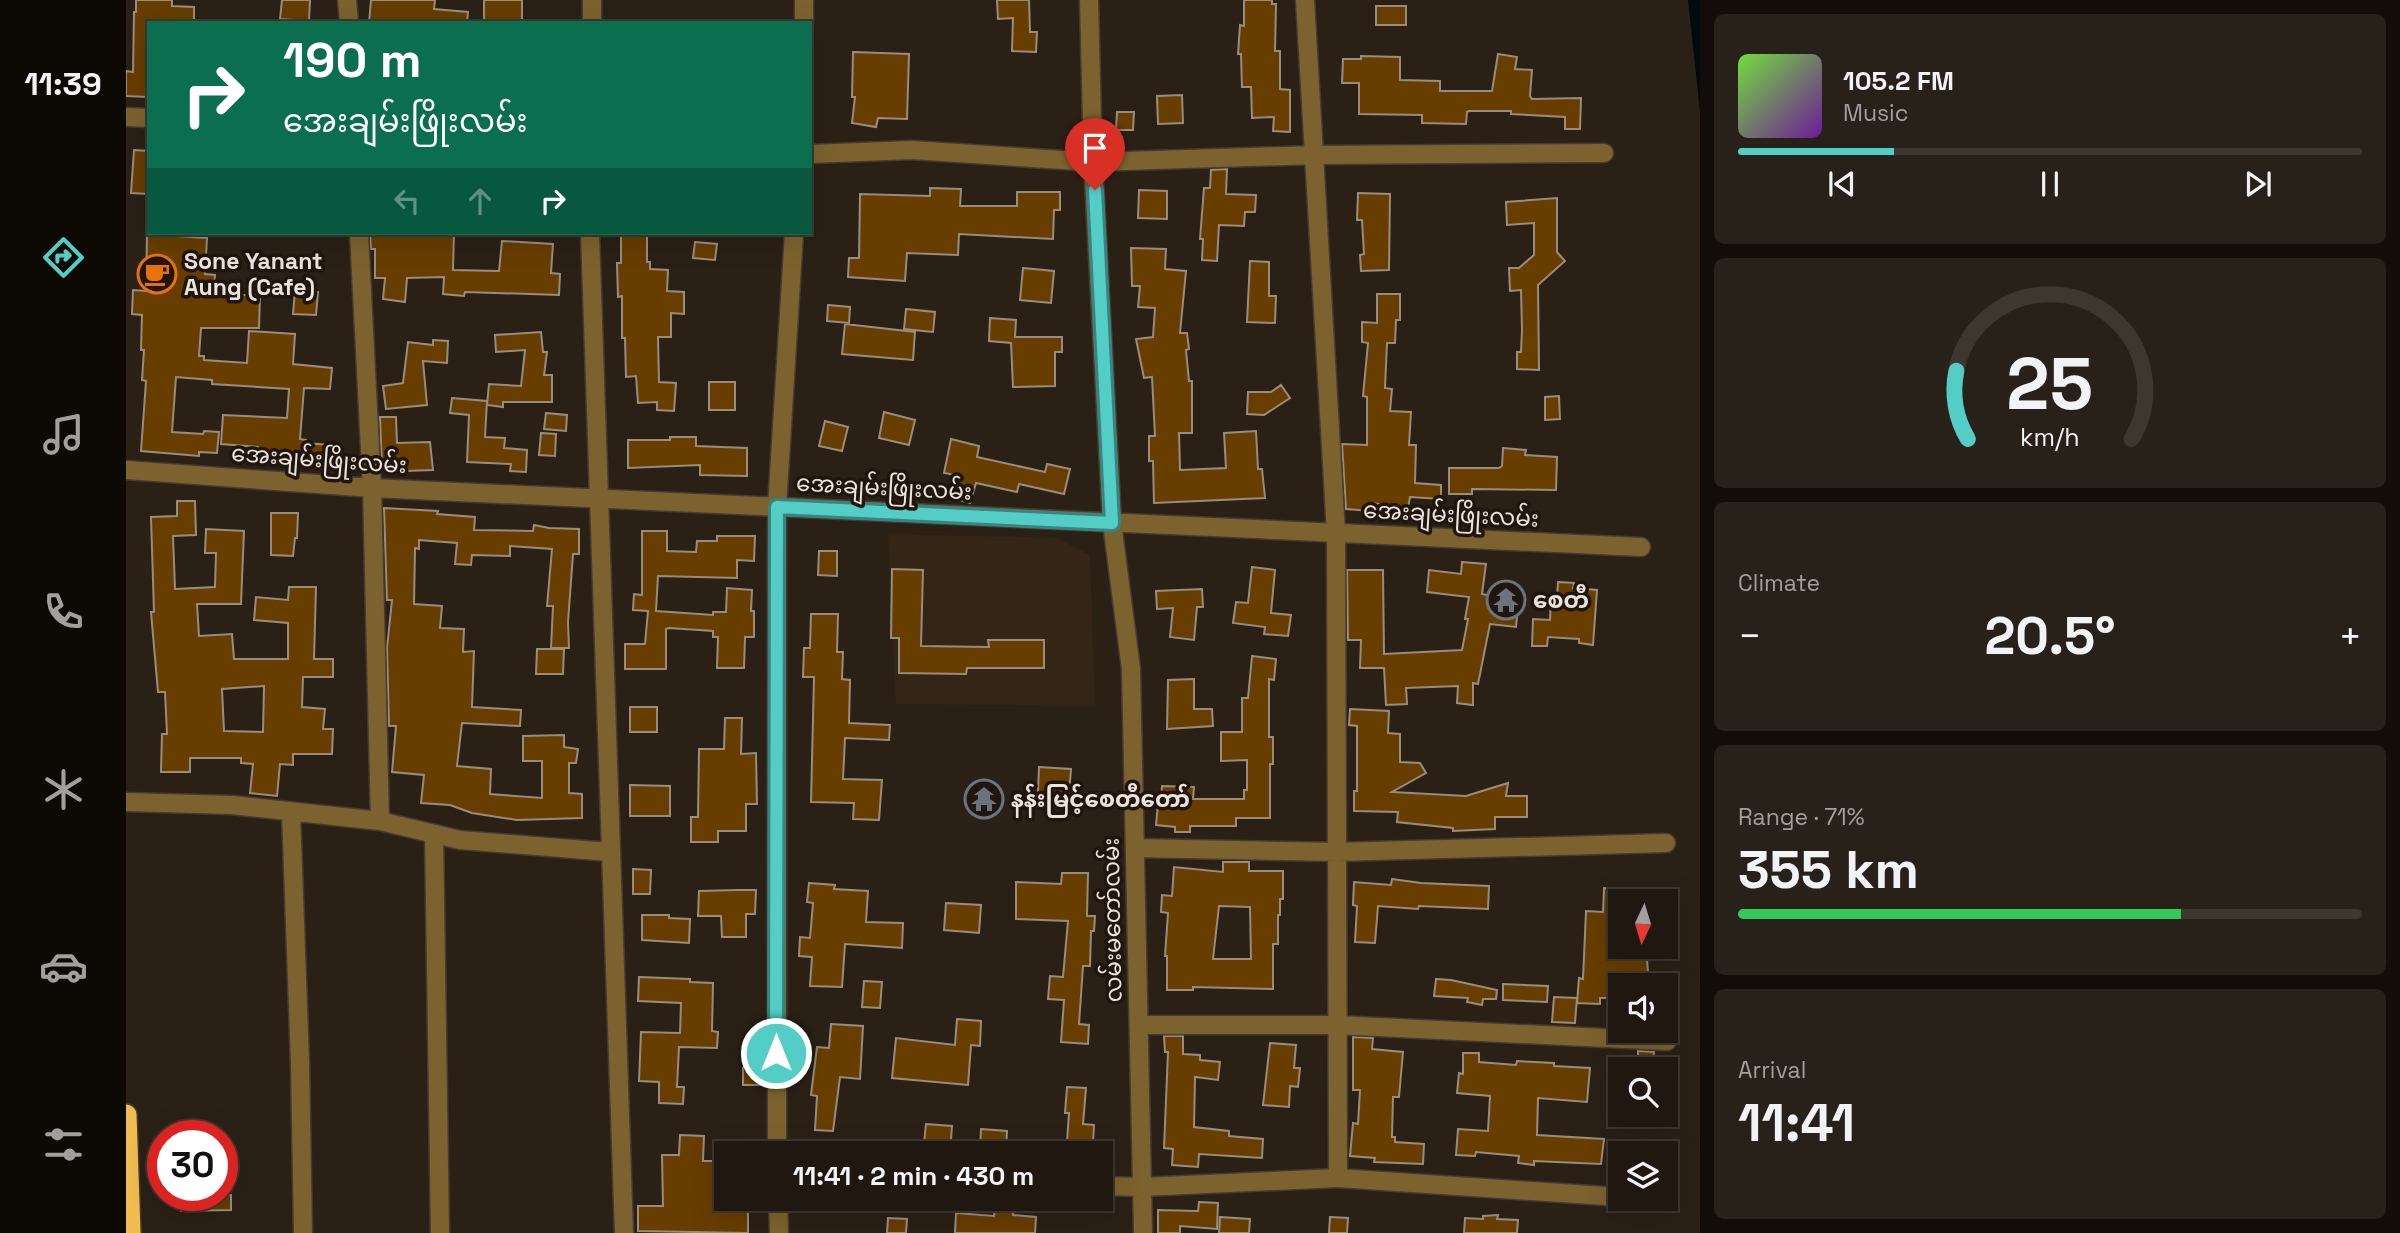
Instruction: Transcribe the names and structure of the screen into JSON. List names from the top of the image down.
{
  "streets": {
    "street": ["အေးချမ်းဖြိုးလမ်း", "လမ်းမတော်လမ်း"]
  },
  "crossings": [
    ["အေးချမ်းဖြိုးလမ်း", "လမ်းမတော်လမ်း"]
  ],
  "places": {
    "cafe": ["Sone Yanant Aung (Cafe)"],
    "temple": ["စေတီ", "နန်းမြင့်စေတီတော်"]
  },
  "north": "bottom",
  "page": {
    "tabs": "11:39",
    "turn": ["190 m", "အေးချမ်းဖြိုးလမ်း"],
    "song": ["105.2 FM", "Music"],
    "tile": [
      "Climate",
      ["Range · 71%", "355 km"],
      ["Arrival", "11:41"]
    ],
    "heat": ["−", "20.5°", "+"],
    "limit": "30",
    "trip": "11:41 · 2 min · 430 m",
    "gauge": ["25", "km/h"]
  }
}
